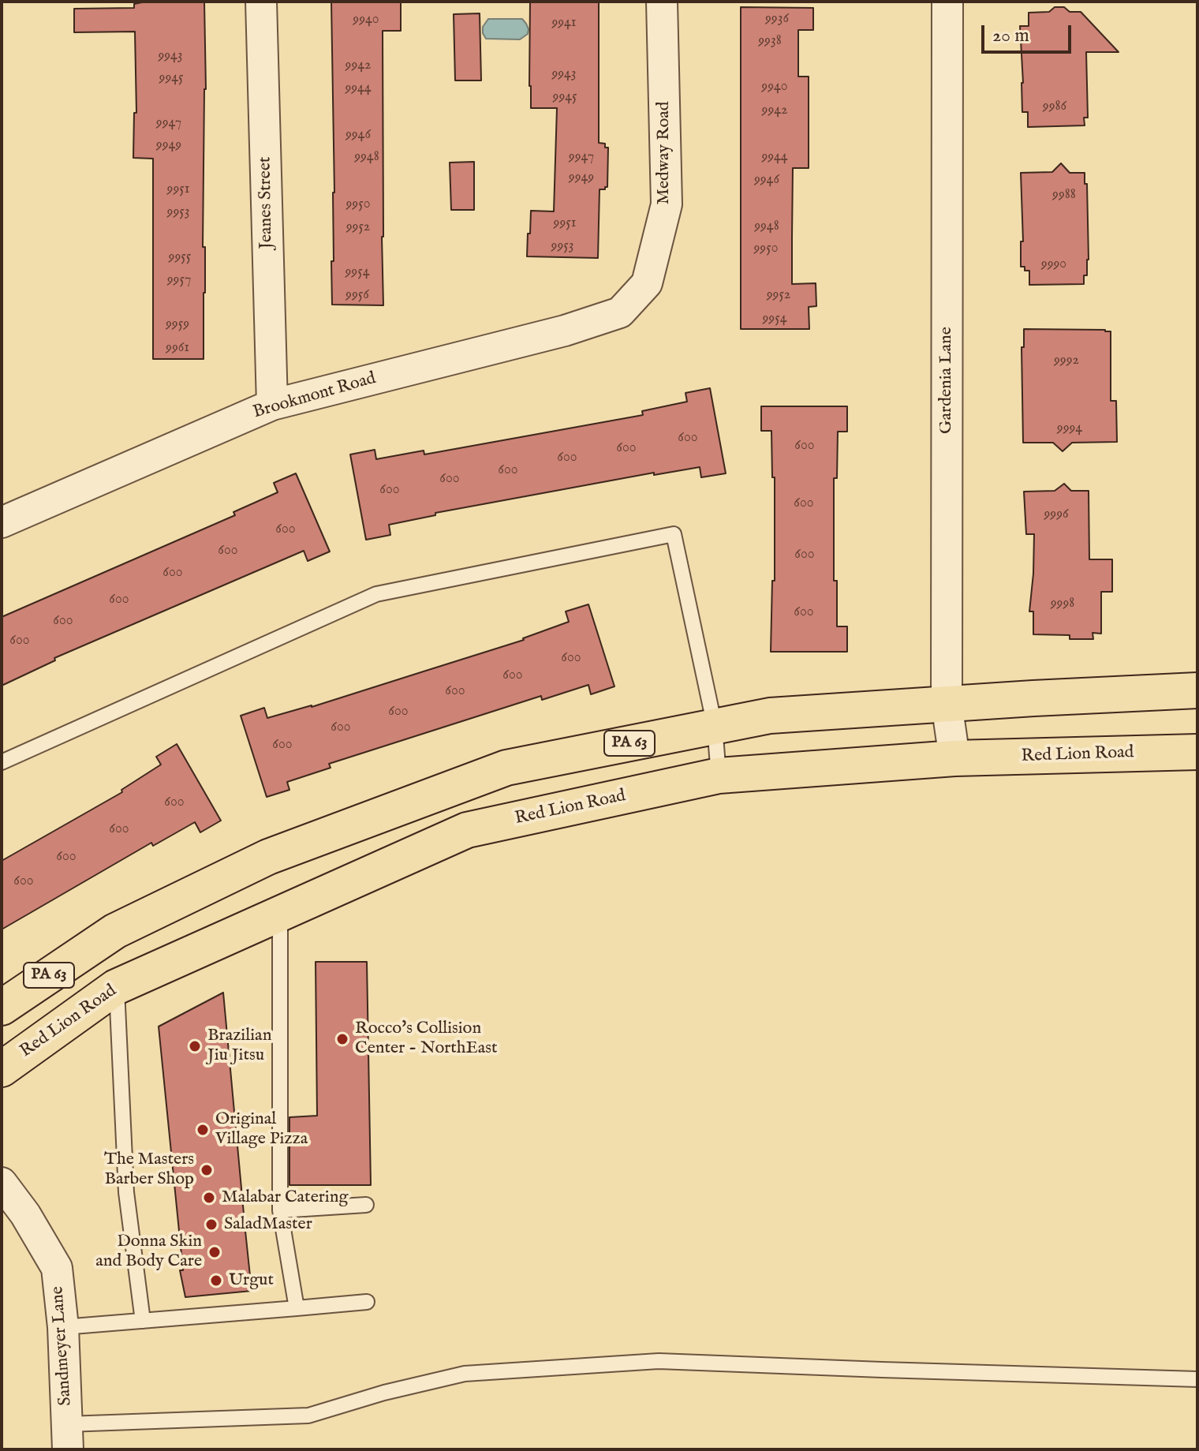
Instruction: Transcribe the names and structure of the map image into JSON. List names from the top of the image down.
{
  "streets": {
    "main road": ["PA 63", "Red Lion Road"],
    "street": [
      "Medway Road",
      "Jeanes Street",
      "Gardenia Lane",
      "Brookmont Road",
      "Sandmeyer Lane"
    ]
  },
  "crossings": [
    ["Medway Road", "Brookmont Road"],
    ["Jeanes Street", "Brookmont Road"],
    ["Gardenia Lane", "PA 63"],
    ["Gardenia Lane", "Red Lion Road"]
  ],
  "places": [
    "Rocco's Collision Center - NorthEast",
    "Brazilian Jiu Jitsu",
    "Original Village Pizza",
    "The Masters Barber Shop",
    "Malabar Catering",
    "SaladMaster",
    "Donna Skin and Body Care",
    "Urgut"
  ],
  "house_numbers": [
    "9936",
    "9940",
    "9941",
    "9938",
    "9943",
    "9942",
    "9943",
    "9945",
    "9940",
    "9944",
    "9945",
    "9986",
    "9942",
    "9947",
    "9946",
    "9949",
    "9948",
    "9947",
    "9944",
    "9949",
    "9946",
    "9951",
    "9988",
    "9950",
    "9953",
    "9951",
    "9948",
    "9952",
    "9953",
    "9950",
    "9955",
    "9990",
    "9954",
    "9957",
    "9956",
    "9952",
    "9954",
    "9959",
    "9961",
    "9992",
    "9994",
    "600",
    "600",
    "600",
    "600",
    "600",
    "600",
    "600",
    "600",
    "9996",
    "600",
    "600",
    "600",
    "600",
    "600",
    "9998",
    "600",
    "600",
    "600",
    "600",
    "600",
    "600",
    "600",
    "600",
    "600",
    "600",
    "600",
    "600",
    "600"
  ],
  "scale_bar": "20 m"
}
